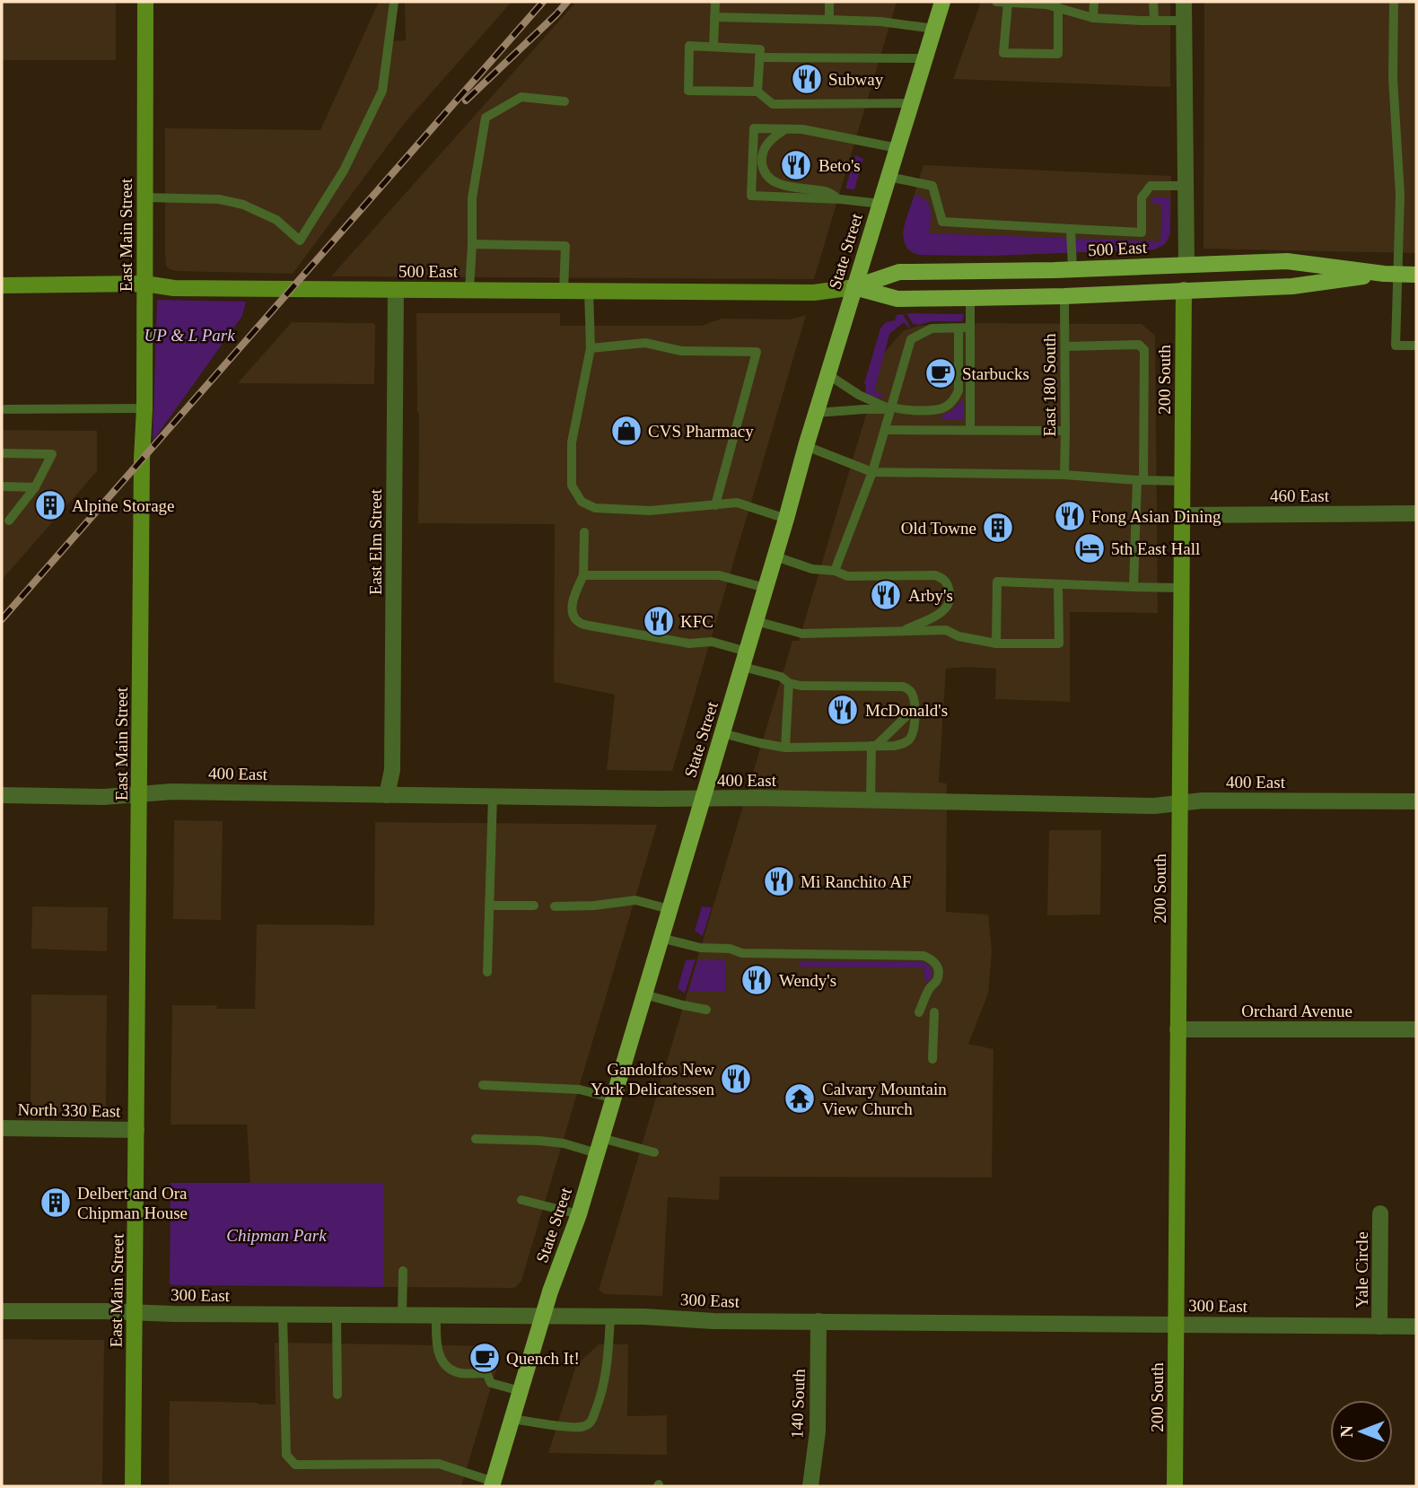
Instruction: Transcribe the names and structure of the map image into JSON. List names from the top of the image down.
{
  "streets": {
    "main road": ["500 East", "State Street"],
    "street": [
      "East Main Street",
      "200 South",
      "460 East",
      "East Elm Street",
      "400 East",
      "Orchard Avenue",
      "North 330 East",
      "Yale Circle",
      "300 East",
      "140 South"
    ],
    "lane": ["East 180 South"]
  },
  "crossings": [
    ["East Main Street", "500 East"],
    ["East Main Street", "400 East"],
    ["East Main Street", "North 330 East"],
    ["East Main Street", "300 East"],
    ["500 East", "State Street"],
    ["500 East", "200 South"],
    ["500 East", "East 180 South"],
    ["500 East", "East Elm Street"],
    ["State Street", "400 East"],
    ["State Street", "300 East"],
    ["200 South", "460 East"],
    ["200 South", "400 East"],
    ["200 South", "Orchard Avenue"],
    ["200 South", "300 East"],
    ["East Elm Street", "400 East"],
    ["Yale Circle", "300 East"],
    ["300 East", "140 South"]
  ],
  "parks": ["UP & L Park", "Chipman Park"],
  "places": {
    "restaurant": [
      "Subway",
      "Beto's",
      "Fong Asian Dining",
      "Arby's",
      "KFC",
      "McDonald's",
      "Mi Ranchito AF",
      "Wendy's",
      "Gandolfos New York Delicatessen"
    ],
    "cafe": ["Starbucks", "Quench It!"],
    "shop": ["CVS Pharmacy"],
    "building": ["Alpine Storage", "Old Towne", "Delbert and Ora Chipman House"],
    "hotel": ["5th East Hall"],
    "temple": ["Calvary Mountain View Church"]
  },
  "north": "left"
}
